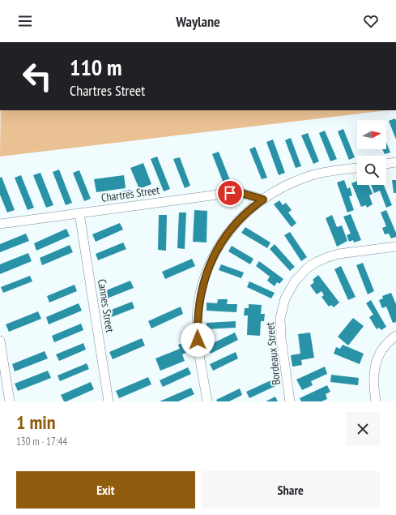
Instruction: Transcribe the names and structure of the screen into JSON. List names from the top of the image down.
{
  "streets": {
    "street": ["Chartres Street", "Cannes Street", "Bordeaux Street"]
  },
  "crossings": [
    ["Chartres Street", "Cannes Street"]
  ],
  "north": "right",
  "page": {
    "header": "Waylane",
    "turn": ["110 m", "Chartres Street"],
    "heading": ["1 min", "130 m · 17:44"],
    "buttons": ["Exit", "Share"]
  }
}
